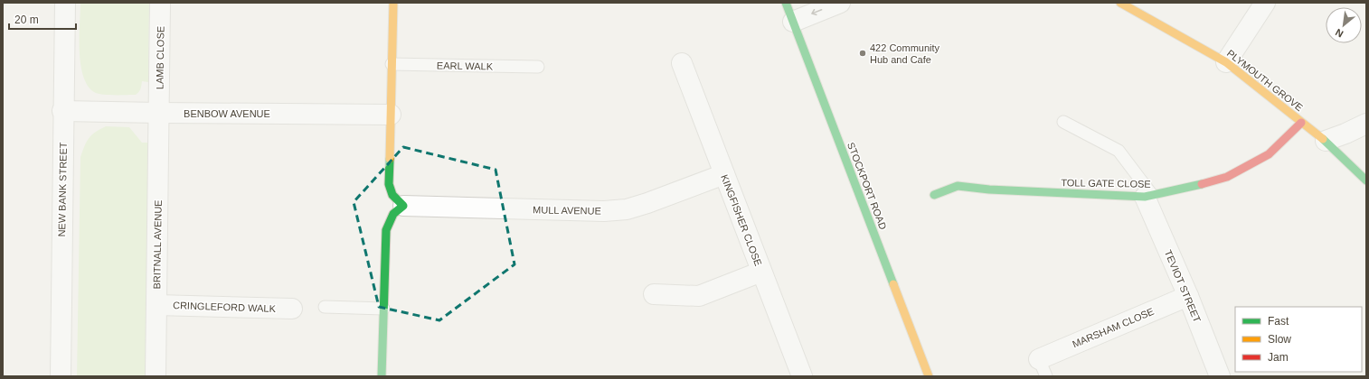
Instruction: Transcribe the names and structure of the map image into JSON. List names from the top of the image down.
{
  "streets": {
    "main road": ["PLYMOUTH GROVE", "TOLL GATE CLOSE", "STOCKPORT ROAD"],
    "street": [
      "LAMB CLOSE",
      "BENBOW AVENUE",
      "NEW BANK STREET",
      "MULL AVENUE",
      "KINGFISHER CLOSE",
      "BRITNALL AVENUE",
      "TEVIOT STREET",
      "CRINGLEFORD WALK",
      "MARSHAM CLOSE"
    ],
    "lane": ["EARL WALK"]
  },
  "crossings": [
    ["LAMB CLOSE", "BENBOW AVENUE"],
    ["LAMB CLOSE", "BRITNALL AVENUE"],
    ["PLYMOUTH GROVE", "TOLL GATE CLOSE"],
    ["BENBOW AVENUE", "NEW BANK STREET"],
    ["BENBOW AVENUE", "BRITNALL AVENUE"],
    ["TOLL GATE CLOSE", "TEVIOT STREET"],
    ["MULL AVENUE", "KINGFISHER CLOSE"],
    ["BRITNALL AVENUE", "CRINGLEFORD WALK"],
    ["TEVIOT STREET", "MARSHAM CLOSE"]
  ],
  "places": ["422 Community Hub and Cafe"],
  "legend": ["Fast", "Slow", "Jam"],
  "scale_bar": "20 m",
  "north": "bottom left"
}
